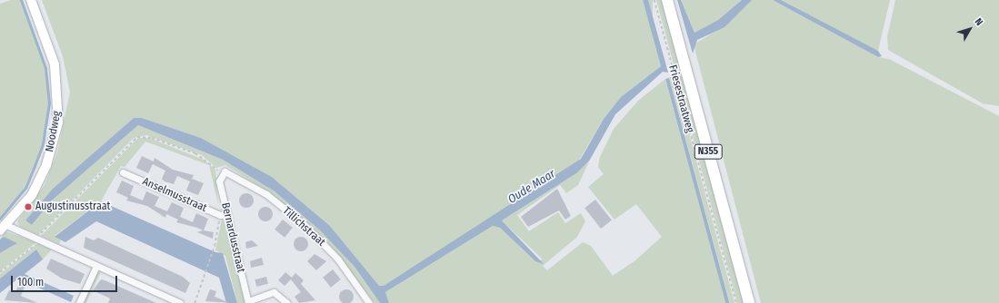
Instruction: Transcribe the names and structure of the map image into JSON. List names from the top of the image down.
{
  "streets": {
    "main road": ["Friesestraatweg", "Noodweg", "N355"],
    "street": ["Anselmusstraat", "Tillichstraat", "Bernardusstraat"]
  },
  "crossings": [
    ["Anselmusstraat", "Bernardusstraat"],
    ["Tillichstraat", "Bernardusstraat"]
  ],
  "water": ["Oude Maar"],
  "places": ["Augustinusstraat"],
  "scale_bar": "100 m",
  "north": "top right"
}
